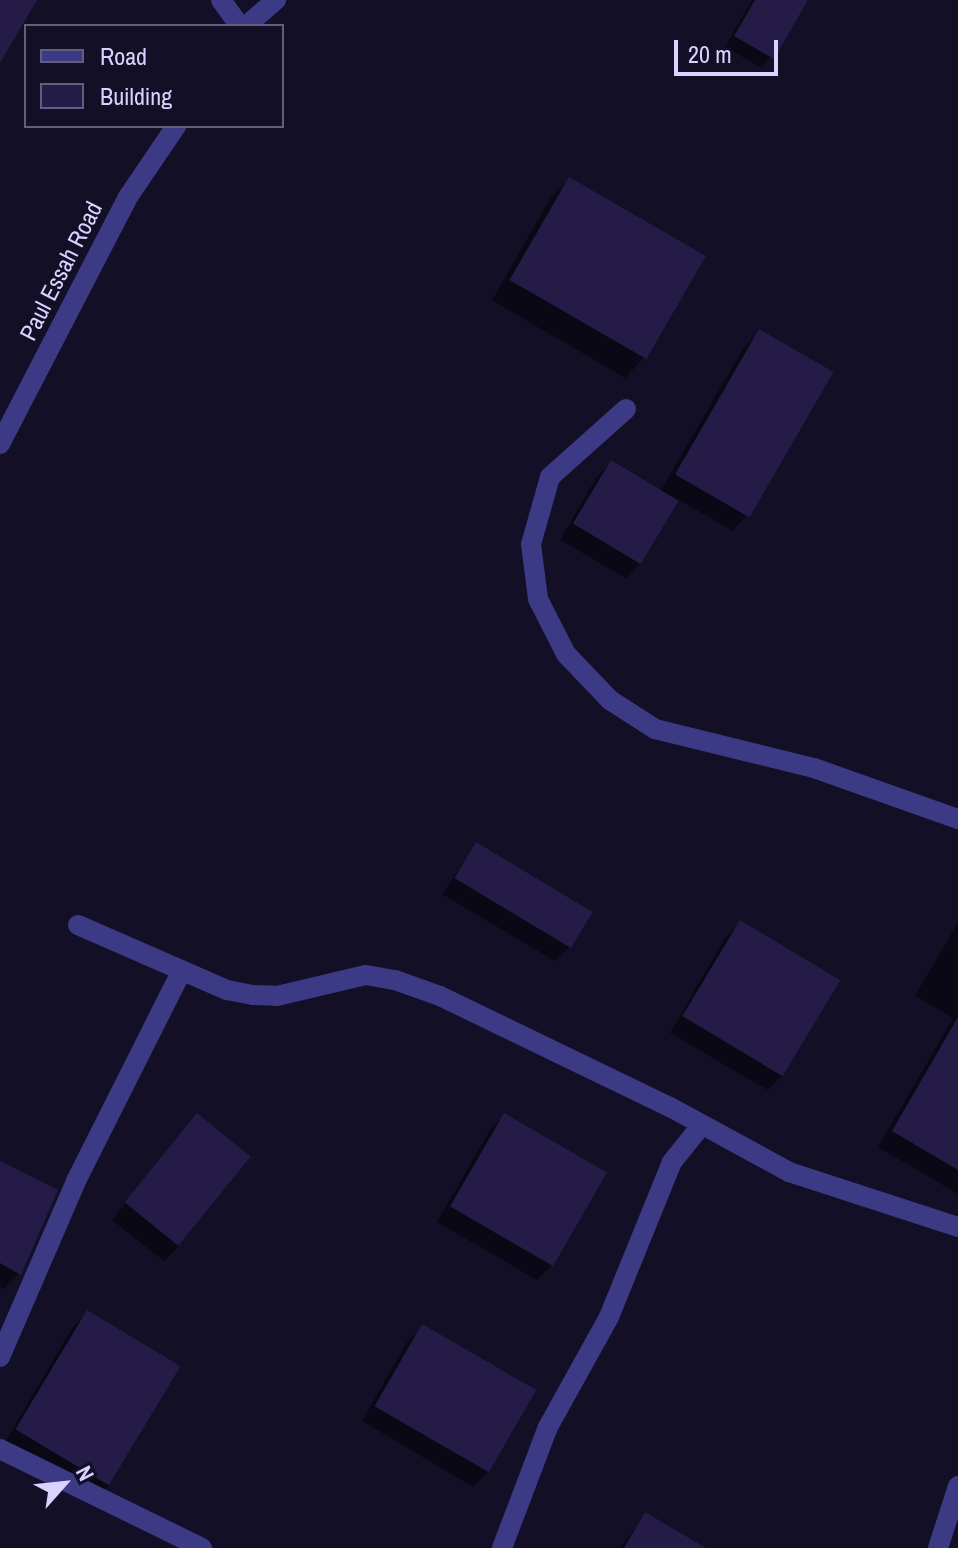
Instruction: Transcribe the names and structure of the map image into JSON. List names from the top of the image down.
{
  "streets": {
    "street": ["Paul Essah Road"]
  },
  "legend": ["Road", "Building"],
  "scale_bar": "20 m",
  "north": "top right"
}
